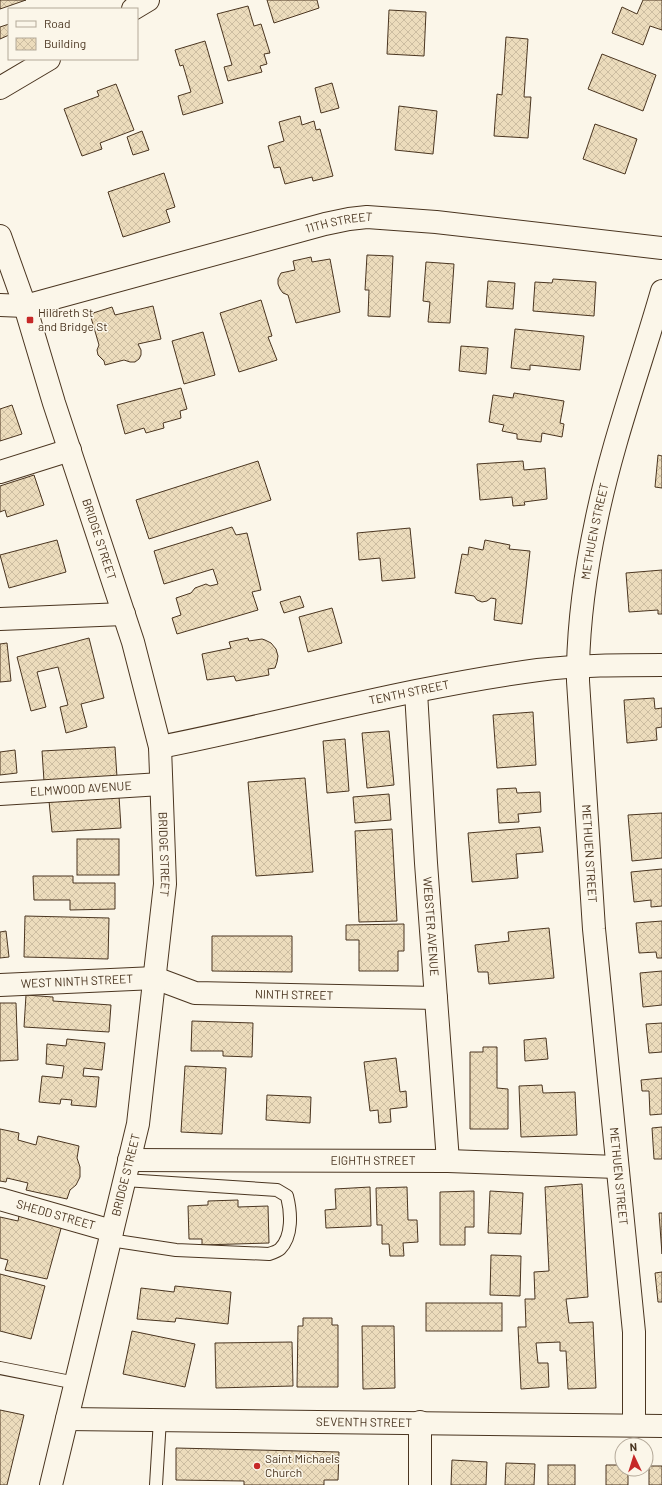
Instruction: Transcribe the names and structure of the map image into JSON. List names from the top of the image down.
{
  "streets": {
    "street": [
      "11TH STREET",
      "METHUEN STREET",
      "BRIDGE STREET",
      "TENTH STREET",
      "ELMWOOD AVENUE",
      "WEBSTER AVENUE",
      "WEST NINTH STREET",
      "NINTH STREET",
      "EIGHTH STREET",
      "SHEDD STREET",
      "SEVENTH STREET"
    ]
  },
  "crossings": [
    ["11TH STREET", "BRIDGE STREET"],
    ["METHUEN STREET", "TENTH STREET"],
    ["METHUEN STREET", "EIGHTH STREET"],
    ["METHUEN STREET", "SEVENTH STREET"],
    ["BRIDGE STREET", "TENTH STREET"],
    ["BRIDGE STREET", "ELMWOOD AVENUE"],
    ["BRIDGE STREET", "WEST NINTH STREET"],
    ["BRIDGE STREET", "NINTH STREET"],
    ["BRIDGE STREET", "EIGHTH STREET"],
    ["BRIDGE STREET", "SHEDD STREET"],
    ["BRIDGE STREET", "SEVENTH STREET"],
    ["TENTH STREET", "WEBSTER AVENUE"],
    ["WEBSTER AVENUE", "NINTH STREET"],
    ["WEBSTER AVENUE", "EIGHTH STREET"],
    ["WEST NINTH STREET", "NINTH STREET"]
  ],
  "places": {
    "transit": ["Hildreth St and Bridge St"],
    "other": ["Saint Michaels Church"]
  },
  "legend": ["Road", "Building"],
  "north": "top"
}
